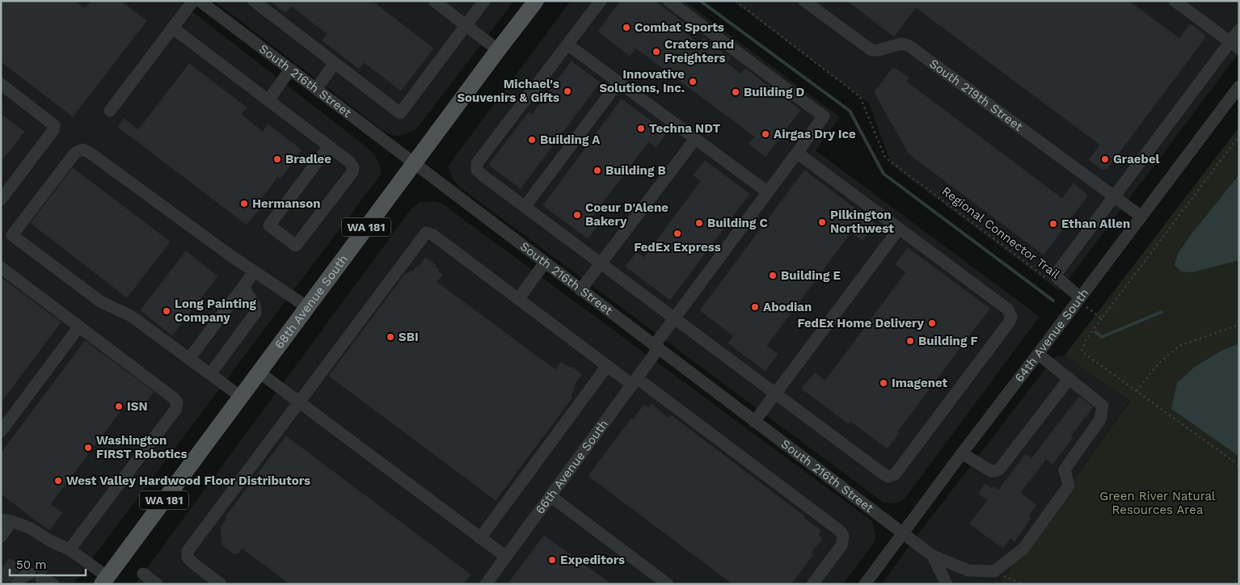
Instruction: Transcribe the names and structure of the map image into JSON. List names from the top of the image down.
{
  "streets": {
    "main road": ["WA 181", "68th Avenue South"],
    "street": [
      "South 216th Street",
      "South 219th Street",
      "64th Avenue South",
      "66th Avenue South"
    ],
    "path": ["Regional Connector Trail"]
  },
  "crossings": [
    ["South 216th Street", "68th Avenue South"],
    ["South 216th Street", "64th Avenue South"],
    ["South 216th Street", "66th Avenue South"],
    ["South 219th Street", "64th Avenue South"]
  ],
  "parks": ["Green River Natural Resources Area"],
  "places": [
    "Combat Sports",
    "Craters and Freighters",
    "Innovative Solutions, Inc.",
    "Michael's Souvenirs & Gifts",
    "Building D",
    "Techna NDT",
    "Airgas Dry Ice",
    "Building A",
    "Bradlee",
    "Graebel",
    "Building B",
    "Hermanson",
    "Coeur D'Alene Bakery",
    "Pilkington Northwest",
    "Building C",
    "Ethan Allen",
    "FedEx Express",
    "Building E",
    "Abodian",
    "Long Painting Company",
    "FedEx Home Delivery",
    "SBI",
    "Building F",
    "Imagenet",
    "ISN",
    "Washington FIRST Robotics",
    "West Valley Hardwood Floor Distributors",
    "Expeditors"
  ],
  "scale_bar": "50 m"
}
